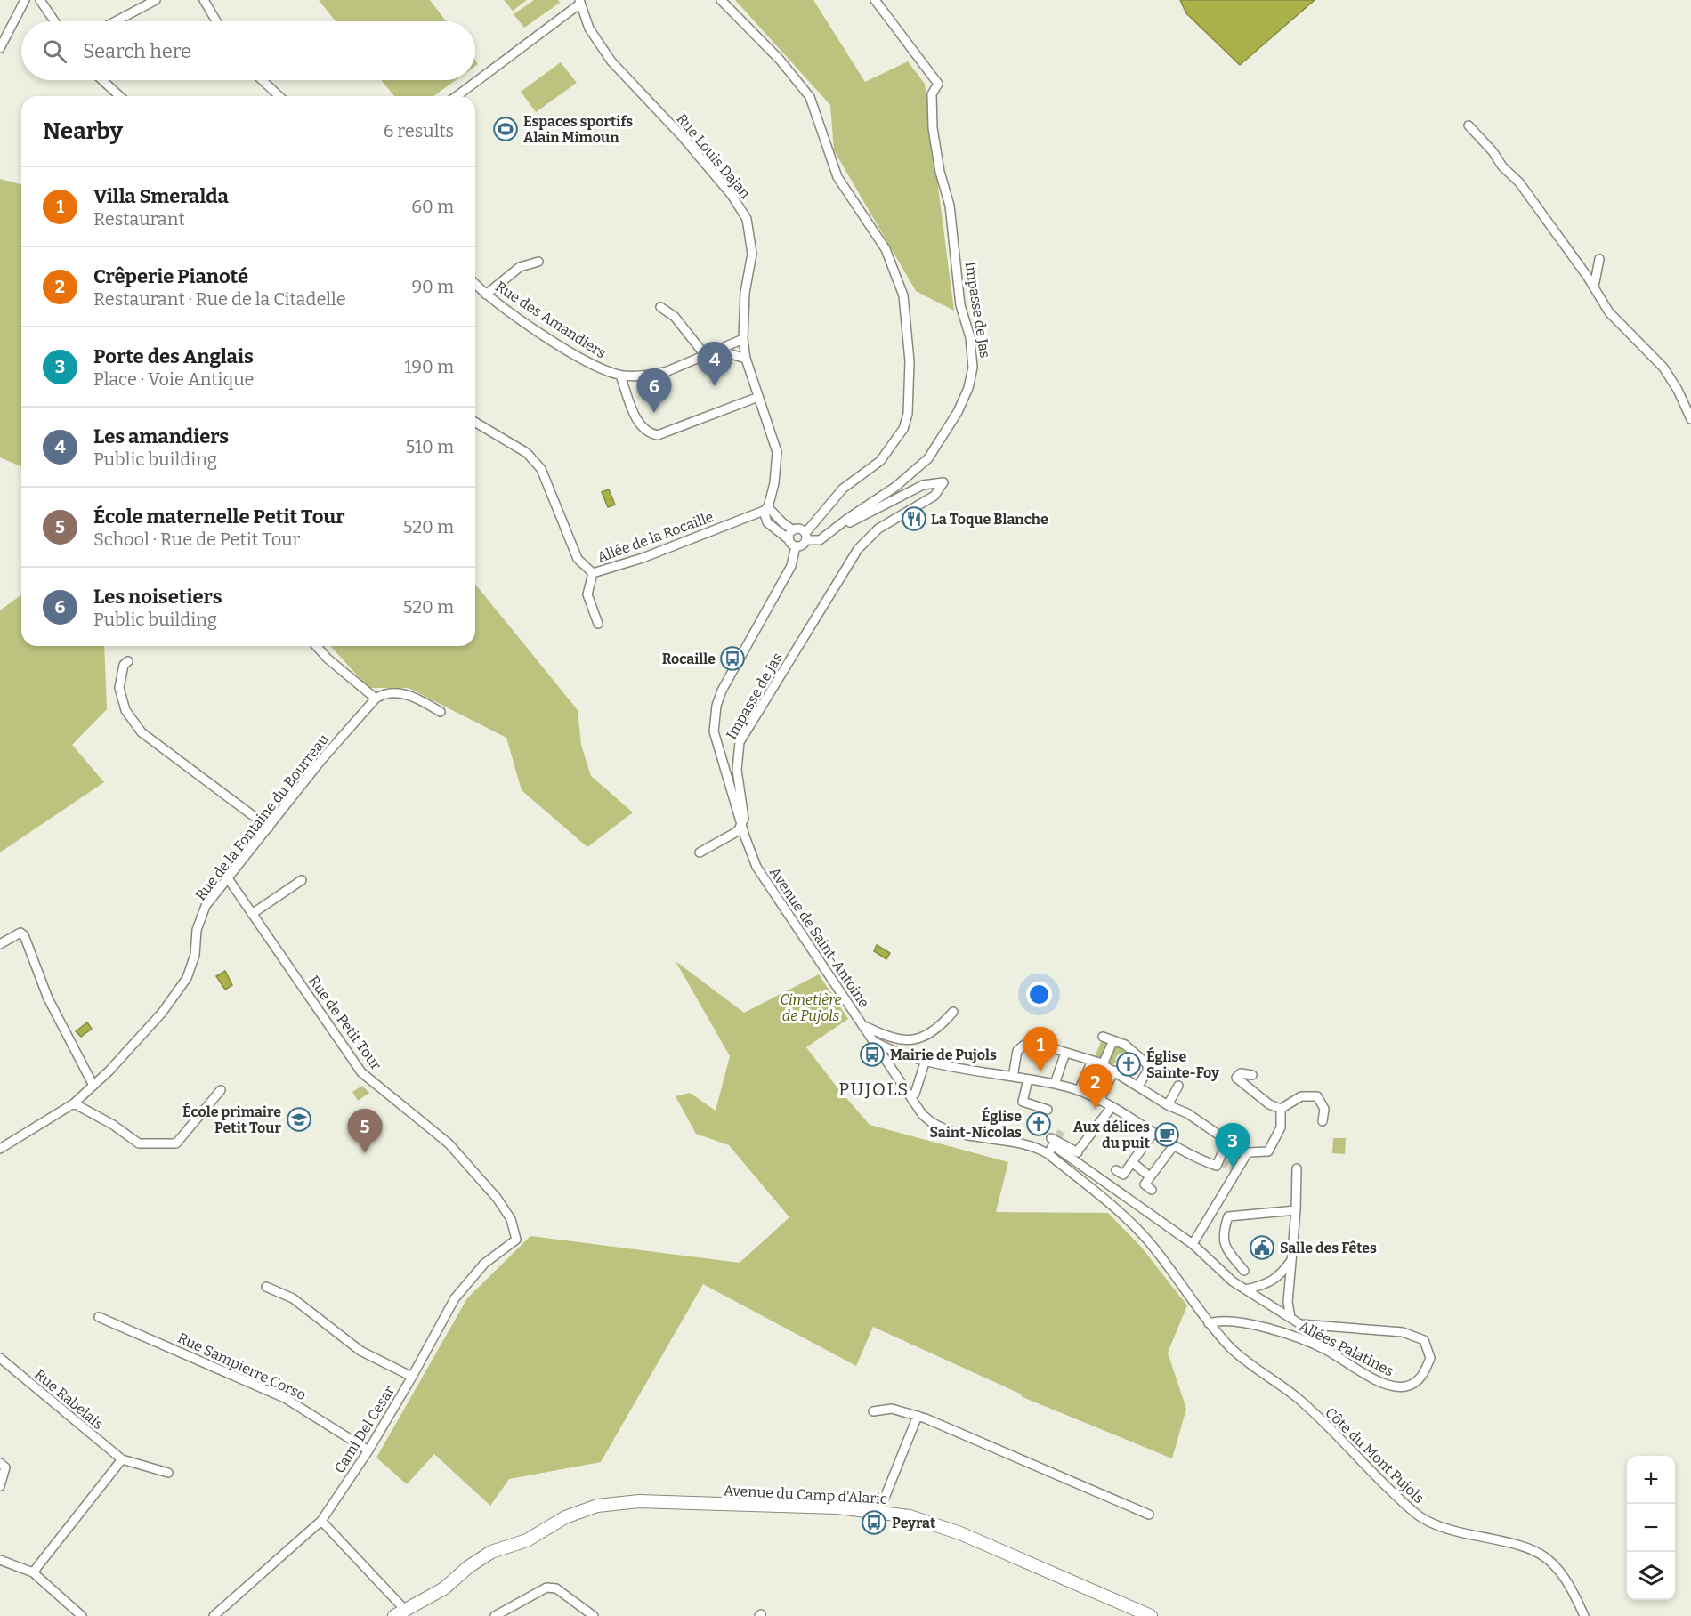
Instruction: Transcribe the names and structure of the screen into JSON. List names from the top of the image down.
{
  "streets": {
    "main road": ["Avenue du Camp d'Alaric"],
    "street": [
      "Rue Louis Dajan",
      "Impasse de Jas",
      "Rue des Amandiers",
      "Allée de la Rocaille",
      "Rue de la Fontaine du Bourreau",
      "Avenue de Saint-Antoine",
      "Rue de Petit Tour",
      "Allées Palatines",
      "Rue Sampierre Corso",
      "Rue Rabelais",
      "Cami Del Cesar",
      "Côte du Mont Pujols"
    ]
  },
  "crossings": [
    ["Rue Louis Dajan", "Rue des Amandiers"],
    ["Rue Louis Dajan", "Allée de la Rocaille"],
    ["Impasse de Jas", "Avenue de Saint-Antoine"],
    ["Rue de la Fontaine du Bourreau", "Rue de Petit Tour"],
    ["Avenue de Saint-Antoine", "Côte du Mont Pujols"],
    ["Rue de Petit Tour", "Cami Del Cesar"],
    ["Allées Palatines", "Côte du Mont Pujols"],
    ["Rue Sampierre Corso", "Cami Del Cesar"]
  ],
  "districts": ["PUJOLS"],
  "parks": ["Cimetière de Pujols"],
  "places": {
    "sports": ["Espaces sportifs Alain Mimoun"],
    "restaurant": ["La Toque Blanche"],
    "bus stop": ["Rocaille", "Mairie de Pujols", "Peyrat"],
    "church": ["Église Sainte-Foy", "Église Saint-Nicolas"],
    "school or university": ["École primaire Petit Tour"],
    "cafe": ["Aux délices du puit"],
    "public building": ["Salle des Fêtes"]
  },
  "page": {
    "search": "Search here",
    "heading": ["Nearby", "6 results"],
    "list": [
      {
        "mark": "1",
        "name": "Villa Smeralda",
        "note": "Restaurant",
        "value": "60 m"
      },
      {
        "mark": "2",
        "name": "Crêperie Pianoté",
        "note": "Restaurant · Rue de la Citadelle",
        "value": "90 m"
      },
      {
        "mark": "3",
        "name": "Porte des Anglais",
        "note": "Place · Voie Antique",
        "value": "190 m"
      },
      {
        "mark": "4",
        "name": "Les amandiers",
        "note": "Public building",
        "value": "510 m"
      },
      {
        "mark": "5",
        "name": "École maternelle Petit Tour",
        "note": "School · Rue de Petit Tour",
        "value": "520 m"
      },
      {
        "mark": "6",
        "name": "Les noisetiers",
        "note": "Public building",
        "value": "520 m"
      }
    ],
    "pins": [
      "4",
      "6",
      "1",
      "2",
      "5",
      "3"
    ],
    "map_buttons": ["+", "−"]
  }
}
